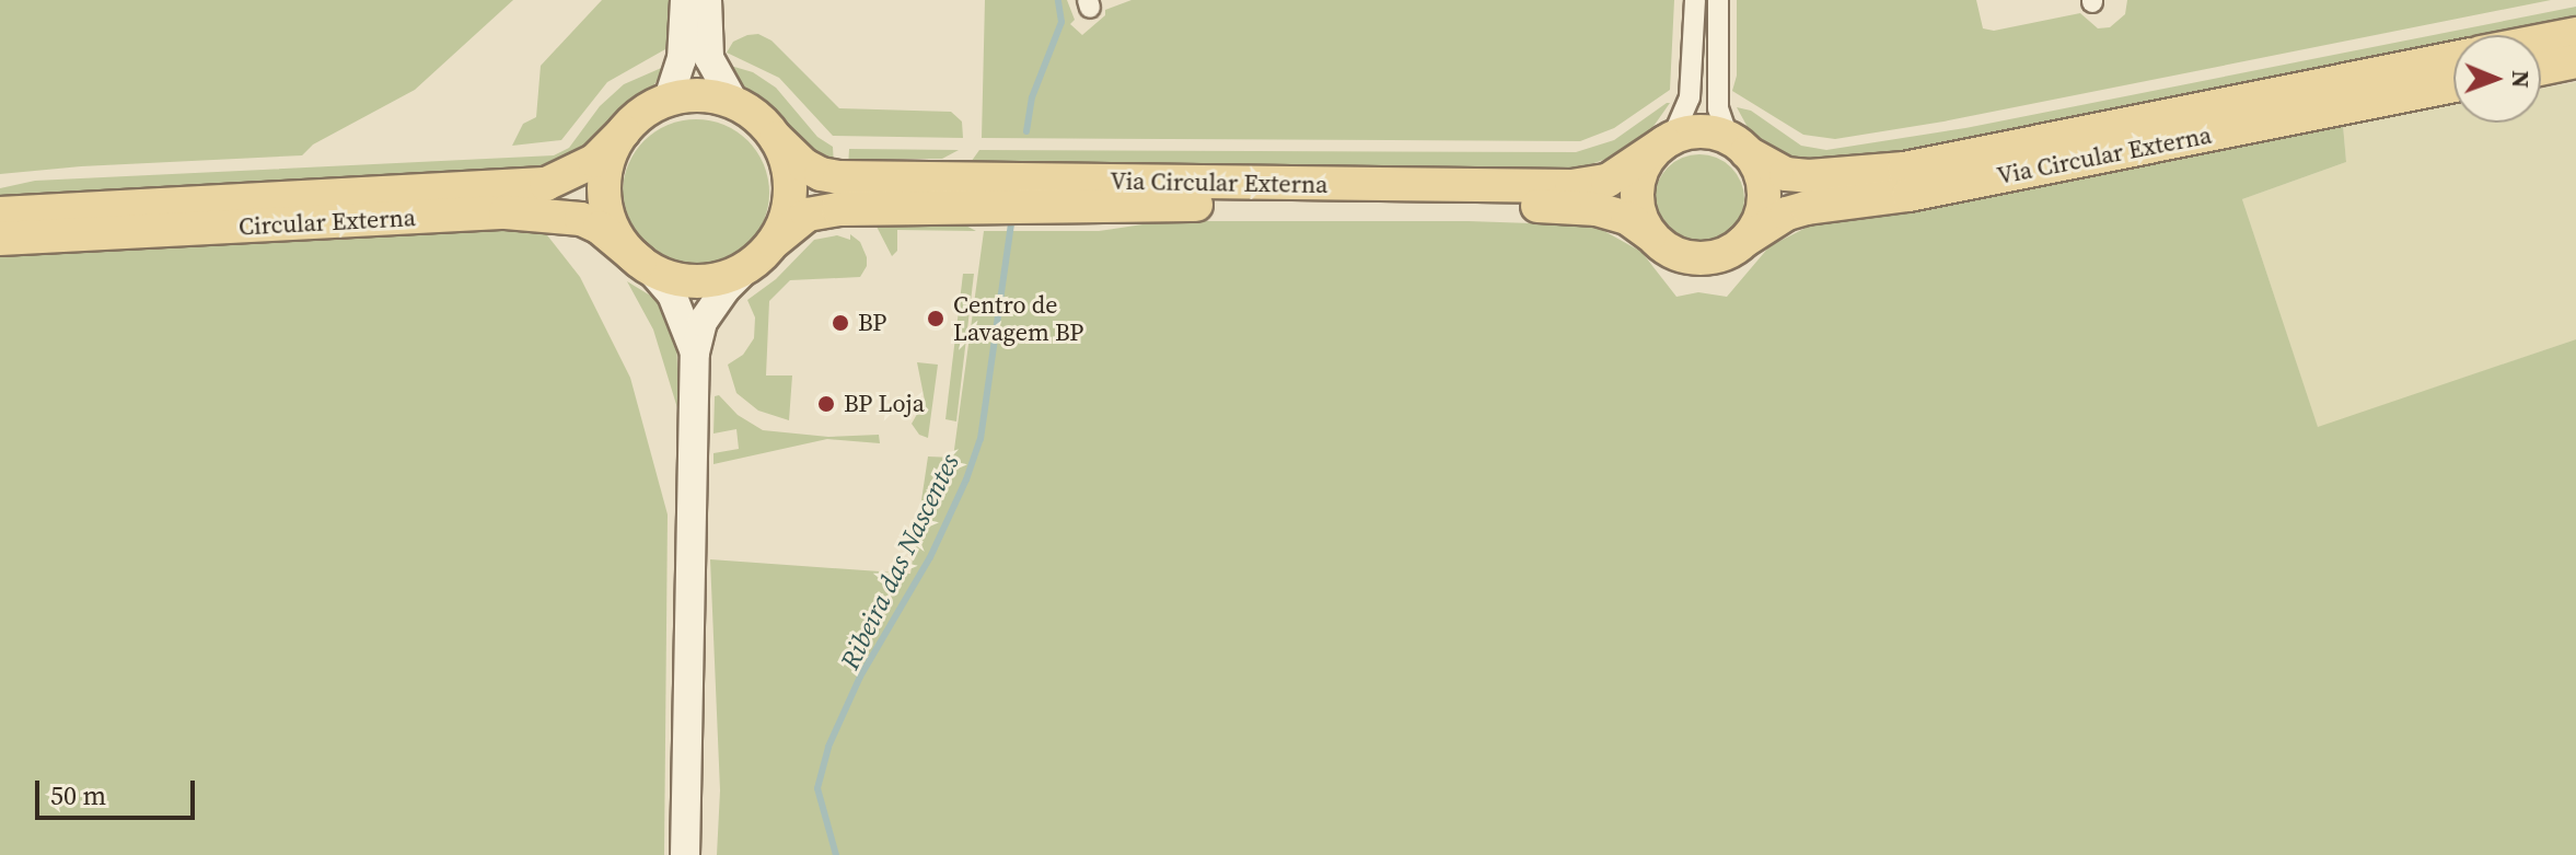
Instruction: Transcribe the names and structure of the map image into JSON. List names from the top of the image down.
{
  "streets": {
    "main road": ["Via Circular Externa", "Circular Externa"]
  },
  "crossings": [
    ["Via Circular Externa", "Circular Externa"]
  ],
  "water": ["Ribeira das Nascentes"],
  "places": ["Centro de Lavagem BP", "BP", "BP Loja"],
  "scale_bar": "50 m",
  "north": "right"
}
